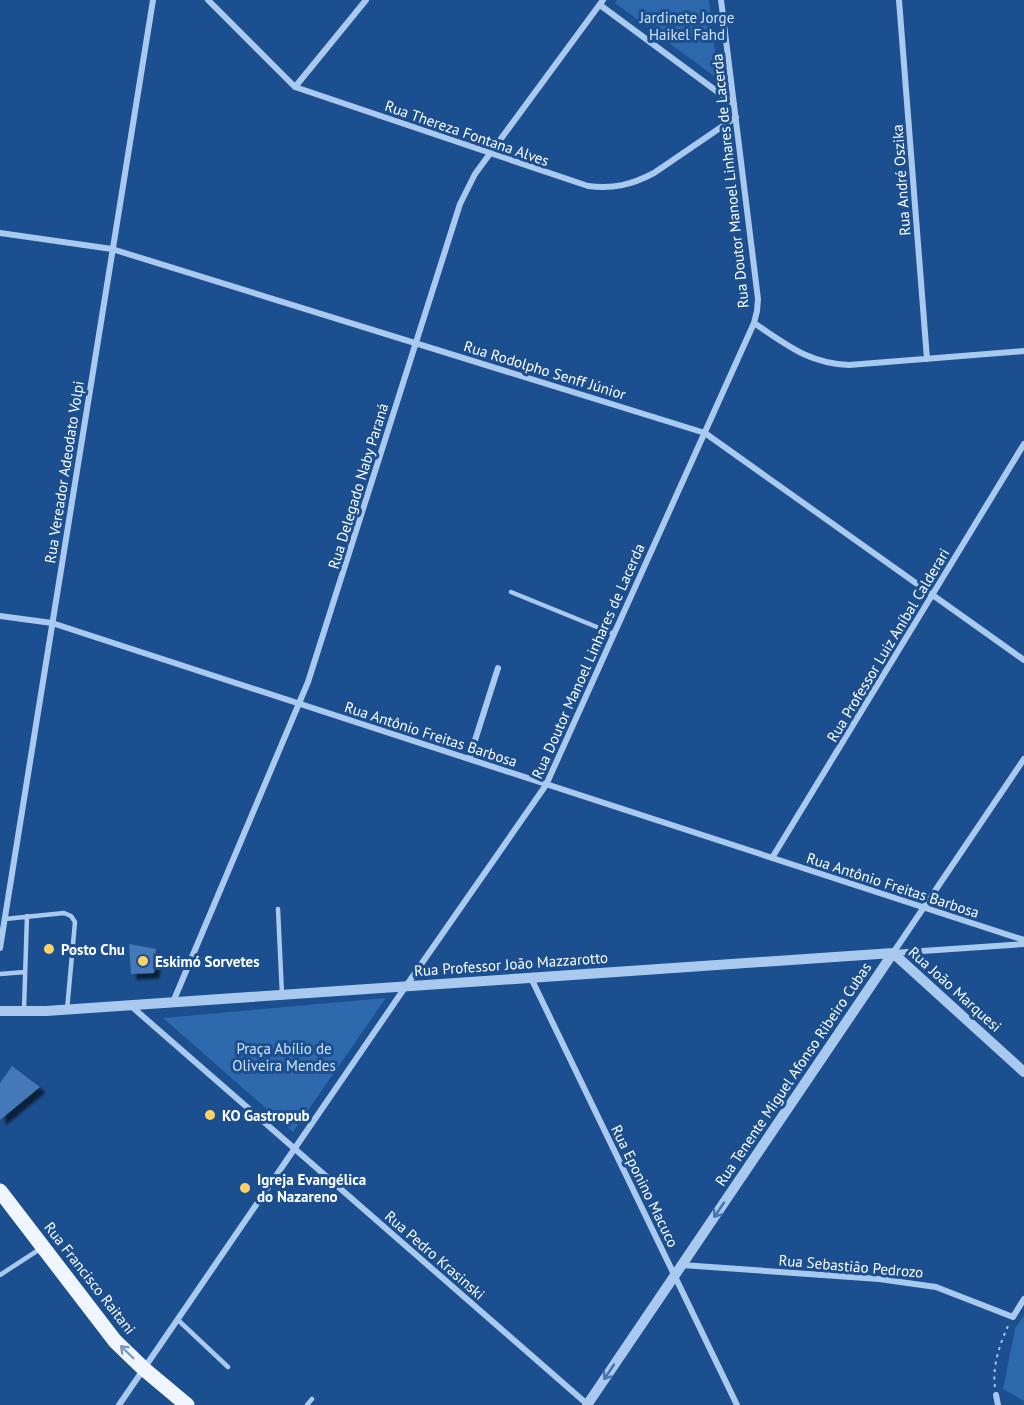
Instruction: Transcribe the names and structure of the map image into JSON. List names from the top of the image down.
{
  "streets": {
    "main road": ["Rua Francisco Raitani"],
    "street": [
      "Rua Thereza Fontana Alves",
      "Rua André Oszika",
      "Rua Doutor Manoel Linhares de Lacerda",
      "Rua Rodolpho Senff Júnior",
      "Rua Vereador Adeodato Volpi",
      "Rua Delegado Naby Paraná",
      "Rua Professor Luiz Aníbal Calderari",
      "Rua Antônio Freitas Barbosa",
      "Rua Professor João Mazzarotto",
      "Rua João Marquesi",
      "Rua Tenente Miguel Afonso Ribeiro Cubas",
      "Rua Eponino Macuco",
      "Rua Pedro Krasinski",
      "Rua Sebastião Pedrozo"
    ]
  },
  "crossings": [
    ["Rua Thereza Fontana Alves", "Rua Doutor Manoel Linhares de Lacerda"],
    ["Rua Thereza Fontana Alves", "Rua Delegado Naby Paraná"],
    ["Rua Doutor Manoel Linhares de Lacerda", "Rua Rodolpho Senff Júnior"],
    ["Rua Doutor Manoel Linhares de Lacerda", "Rua Antônio Freitas Barbosa"],
    ["Rua Doutor Manoel Linhares de Lacerda", "Rua Professor João Mazzarotto"],
    ["Rua Doutor Manoel Linhares de Lacerda", "Rua Pedro Krasinski"],
    ["Rua Doutor Manoel Linhares de Lacerda", "Rua Francisco Raitani"],
    ["Rua Rodolpho Senff Júnior", "Rua Vereador Adeodato Volpi"],
    ["Rua Rodolpho Senff Júnior", "Rua Delegado Naby Paraná"],
    ["Rua Rodolpho Senff Júnior", "Rua Professor Luiz Aníbal Calderari"],
    ["Rua Vereador Adeodato Volpi", "Rua Antônio Freitas Barbosa"],
    ["Rua Delegado Naby Paraná", "Rua Antônio Freitas Barbosa"],
    ["Rua Delegado Naby Paraná", "Rua Professor João Mazzarotto"],
    ["Rua Professor Luiz Aníbal Calderari", "Rua Antônio Freitas Barbosa"],
    ["Rua Antônio Freitas Barbosa", "Rua Professor João Mazzarotto"],
    ["Rua Antônio Freitas Barbosa", "Rua Tenente Miguel Afonso Ribeiro Cubas"],
    ["Rua Professor João Mazzarotto", "Rua João Marquesi"],
    ["Rua Professor João Mazzarotto", "Rua Tenente Miguel Afonso Ribeiro Cubas"],
    ["Rua Professor João Mazzarotto", "Rua Eponino Macuco"],
    ["Rua Professor João Mazzarotto", "Rua Pedro Krasinski"],
    ["Rua João Marquesi", "Rua Tenente Miguel Afonso Ribeiro Cubas"],
    ["Rua Tenente Miguel Afonso Ribeiro Cubas", "Rua Eponino Macuco"],
    ["Rua Tenente Miguel Afonso Ribeiro Cubas", "Rua Pedro Krasinski"],
    ["Rua Tenente Miguel Afonso Ribeiro Cubas", "Rua Sebastião Pedrozo"]
  ],
  "one_way": ["Rua Tenente Miguel Afonso Ribeiro Cubas", "Rua Francisco Raitani"],
  "parks": ["Jardinete Jorge Haikel Fahd", "Praça Abílio de Oliveira Mendes"],
  "places": [
    "Posto Chu",
    "Eskimó Sorvetes",
    "KO Gastropub",
    "Igreja Evangélica do Nazareno"
  ]
}
